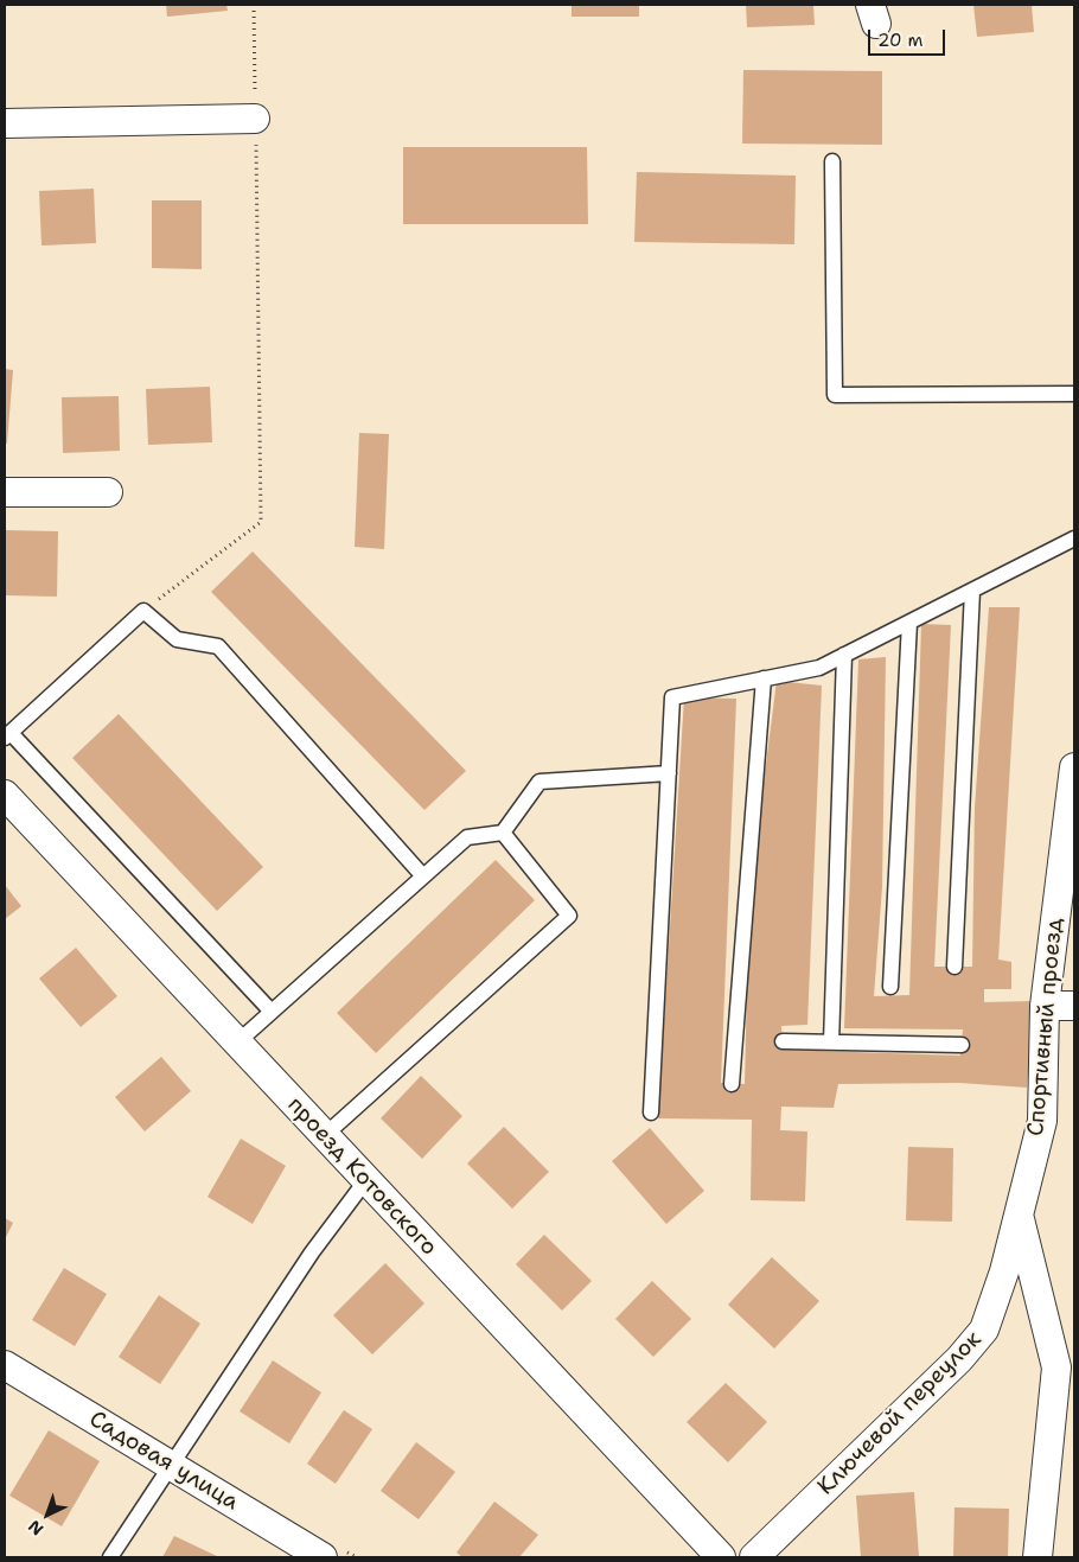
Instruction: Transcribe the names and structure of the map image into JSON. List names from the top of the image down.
{
  "streets": {
    "street": [
      "Спортивный проезд",
      "проезд Котовского",
      "Ключевой переулок",
      "Садовая улица"
    ]
  },
  "crossings": [
    ["Спортивный проезд", "Ключевой переулок"]
  ],
  "scale_bar": "20 m",
  "north": "bottom left"
}
